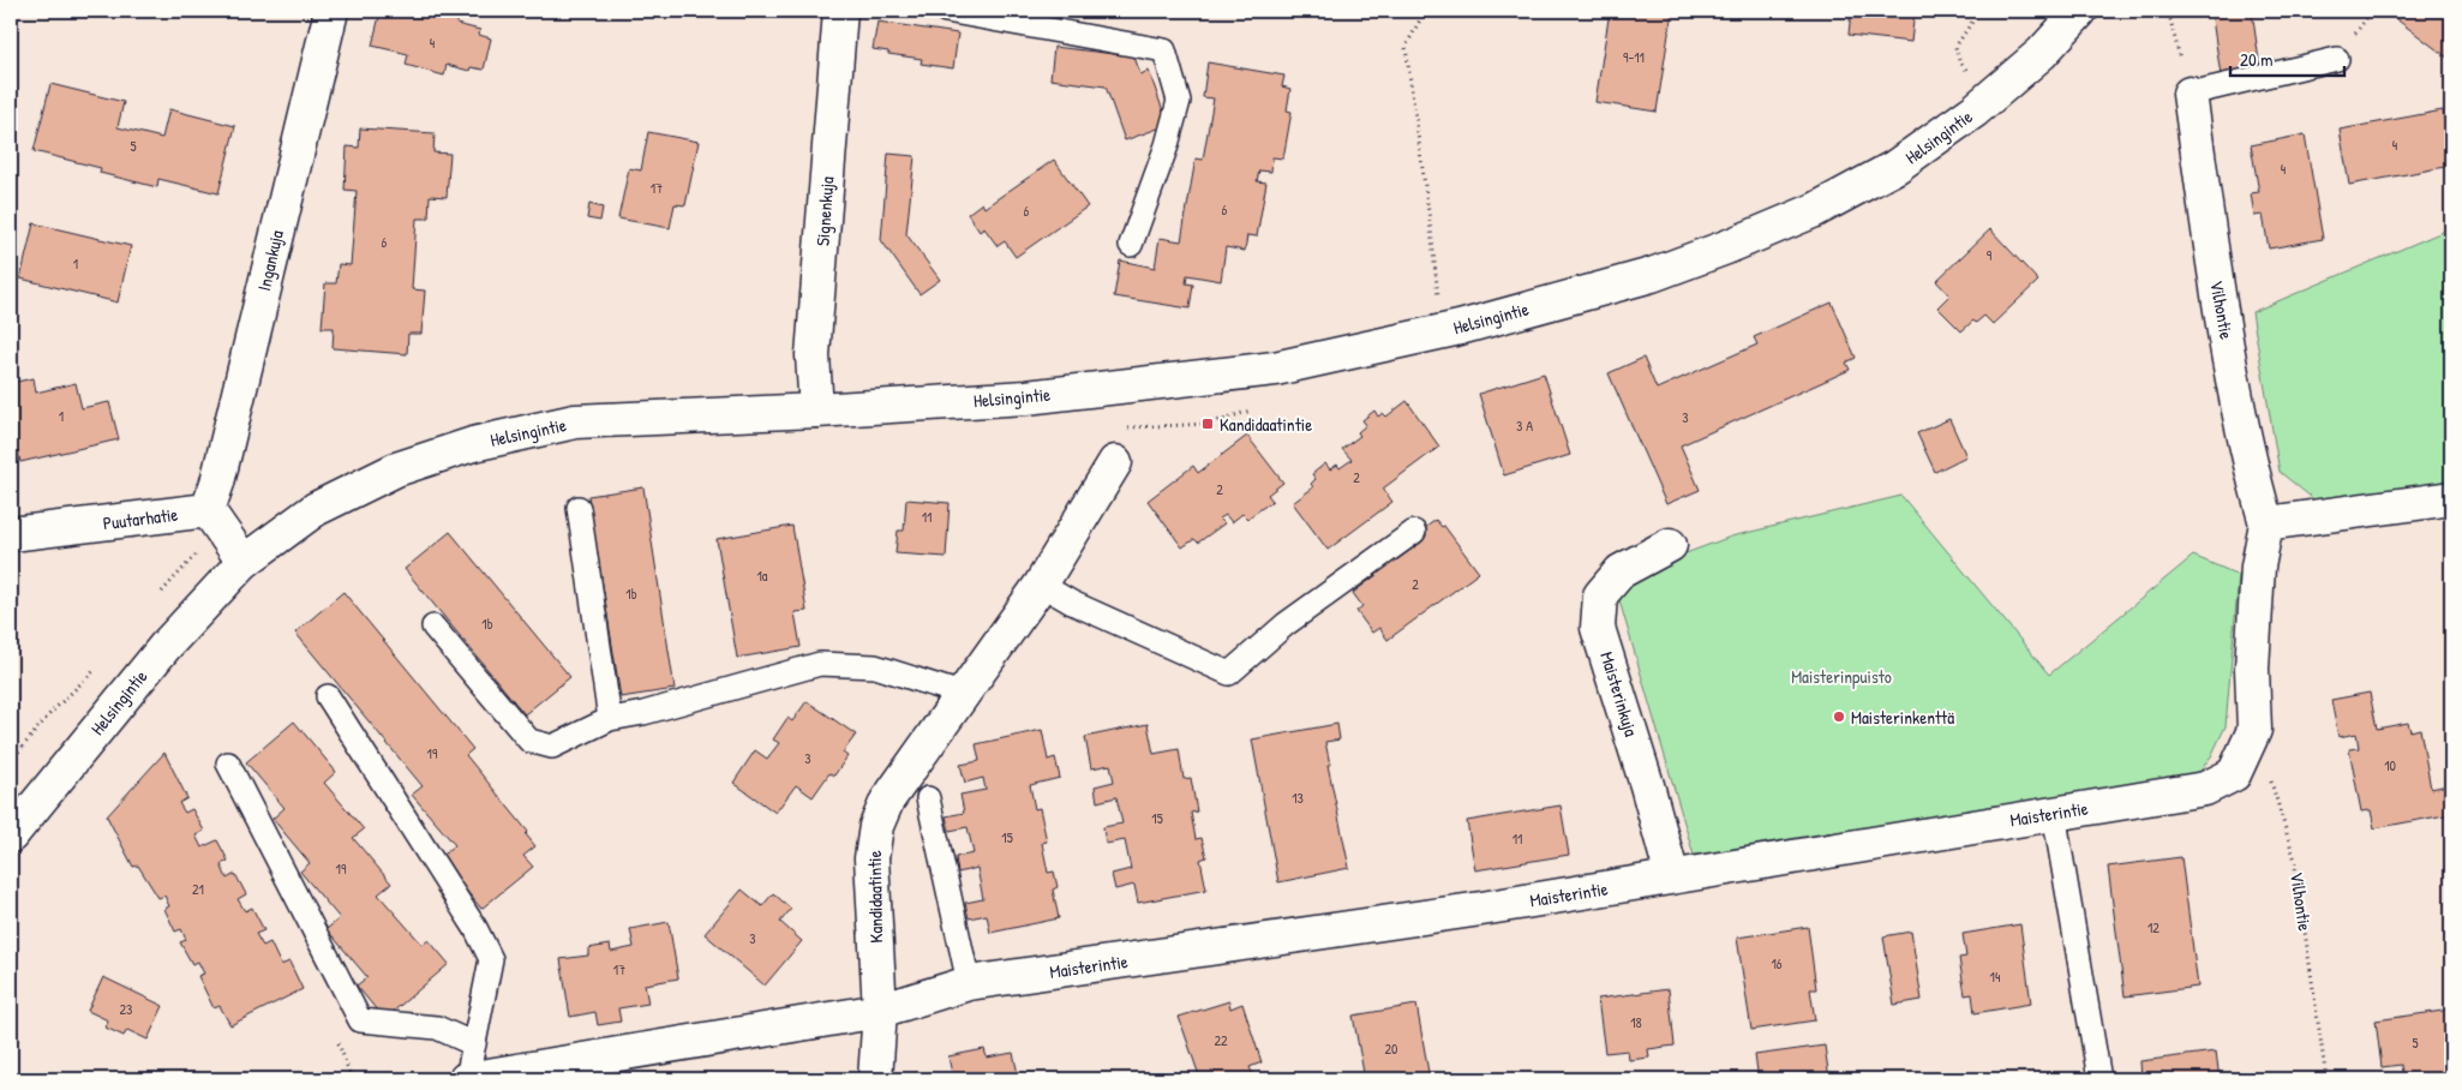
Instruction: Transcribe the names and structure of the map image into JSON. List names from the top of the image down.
{
  "streets": {
    "street": [
      "Helsingintie",
      "Signenkuja",
      "Ingankuja",
      "Vilhontie",
      "Puutarhatie",
      "Maisterinkuja",
      "Maisterintie",
      "Kandidaatintie"
    ]
  },
  "crossings": [
    ["Helsingintie", "Signenkuja"],
    ["Ingankuja", "Puutarhatie"],
    ["Vilhontie", "Maisterintie"],
    ["Maisterinkuja", "Maisterintie"],
    ["Maisterintie", "Kandidaatintie"]
  ],
  "parks": ["Maisterinpuisto"],
  "places": {
    "transit": ["Kandidaatintie"],
    "other": ["Maisterinkenttä"]
  },
  "house_numbers": [
    "4",
    "9-11",
    "4",
    "5",
    "4",
    "17",
    "6",
    "6",
    "6",
    "9",
    "1",
    "1",
    "3",
    "3 A",
    "2",
    "2",
    "11",
    "1a",
    "2",
    "1b",
    "1b",
    "19",
    "3",
    "10",
    "13",
    "15",
    "15",
    "11",
    "19",
    "21",
    "12",
    "3",
    "16",
    "17",
    "14",
    "23",
    "18",
    "22",
    "5",
    "20"
  ],
  "scale_bar": "20 m"
}
